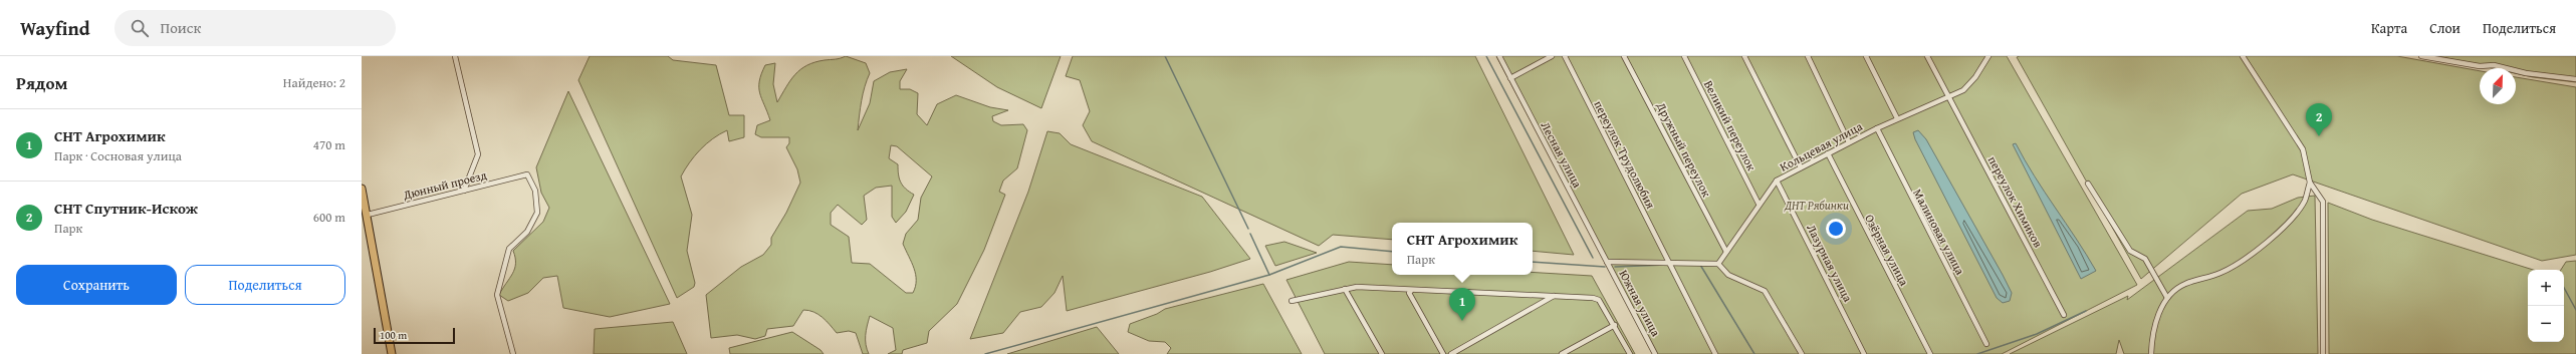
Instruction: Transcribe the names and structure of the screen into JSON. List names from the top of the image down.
{
  "streets": {
    "street": [
      "Великий переулок",
      "Кольцевая улица",
      "Дружный переулок",
      "Лесная улица",
      "переулок Трудолюбия",
      "Дюнный проезд",
      "переулок Химиков",
      "Малиновая улица",
      "Озёрная улица",
      "Лазурная улица",
      "Южная улица"
    ]
  },
  "crossings": [
    ["Великий переулок", "Кольцевая улица"],
    ["Кольцевая улица", "Дружный переулок"],
    ["Кольцевая улица", "переулок Химиков"],
    ["Кольцевая улица", "Малиновая улица"],
    ["Кольцевая улица", "Озёрная улица"],
    ["Кольцевая улица", "Лазурная улица"],
    ["Лесная улица", "Южная улица"]
  ],
  "parks": ["ДНТ Рябинки"],
  "scale_bar": "100 m",
  "north": "top right",
  "page": {
    "header": "Wayfind",
    "search": "Поиск",
    "nav": ["Карта", "Слои", "Поделиться"],
    "heading": ["Рядом", "Найдено: 2"],
    "pins": ["2", "1"],
    "list": [
      {
        "mark": "1",
        "name": "СНТ Агрохимик",
        "note": "Парк · Сосновая улица",
        "value": "470 m"
      },
      {
        "mark": "2",
        "name": "СНТ Спутник-Искож",
        "note": "Парк",
        "value": "600 m"
      }
    ],
    "popup": ["СНТ Агрохимик", "Парк"],
    "buttons": ["Сохранить", "Поделиться"],
    "map_buttons": ["+", "−"],
    "scale": "100 m"
  }
}
